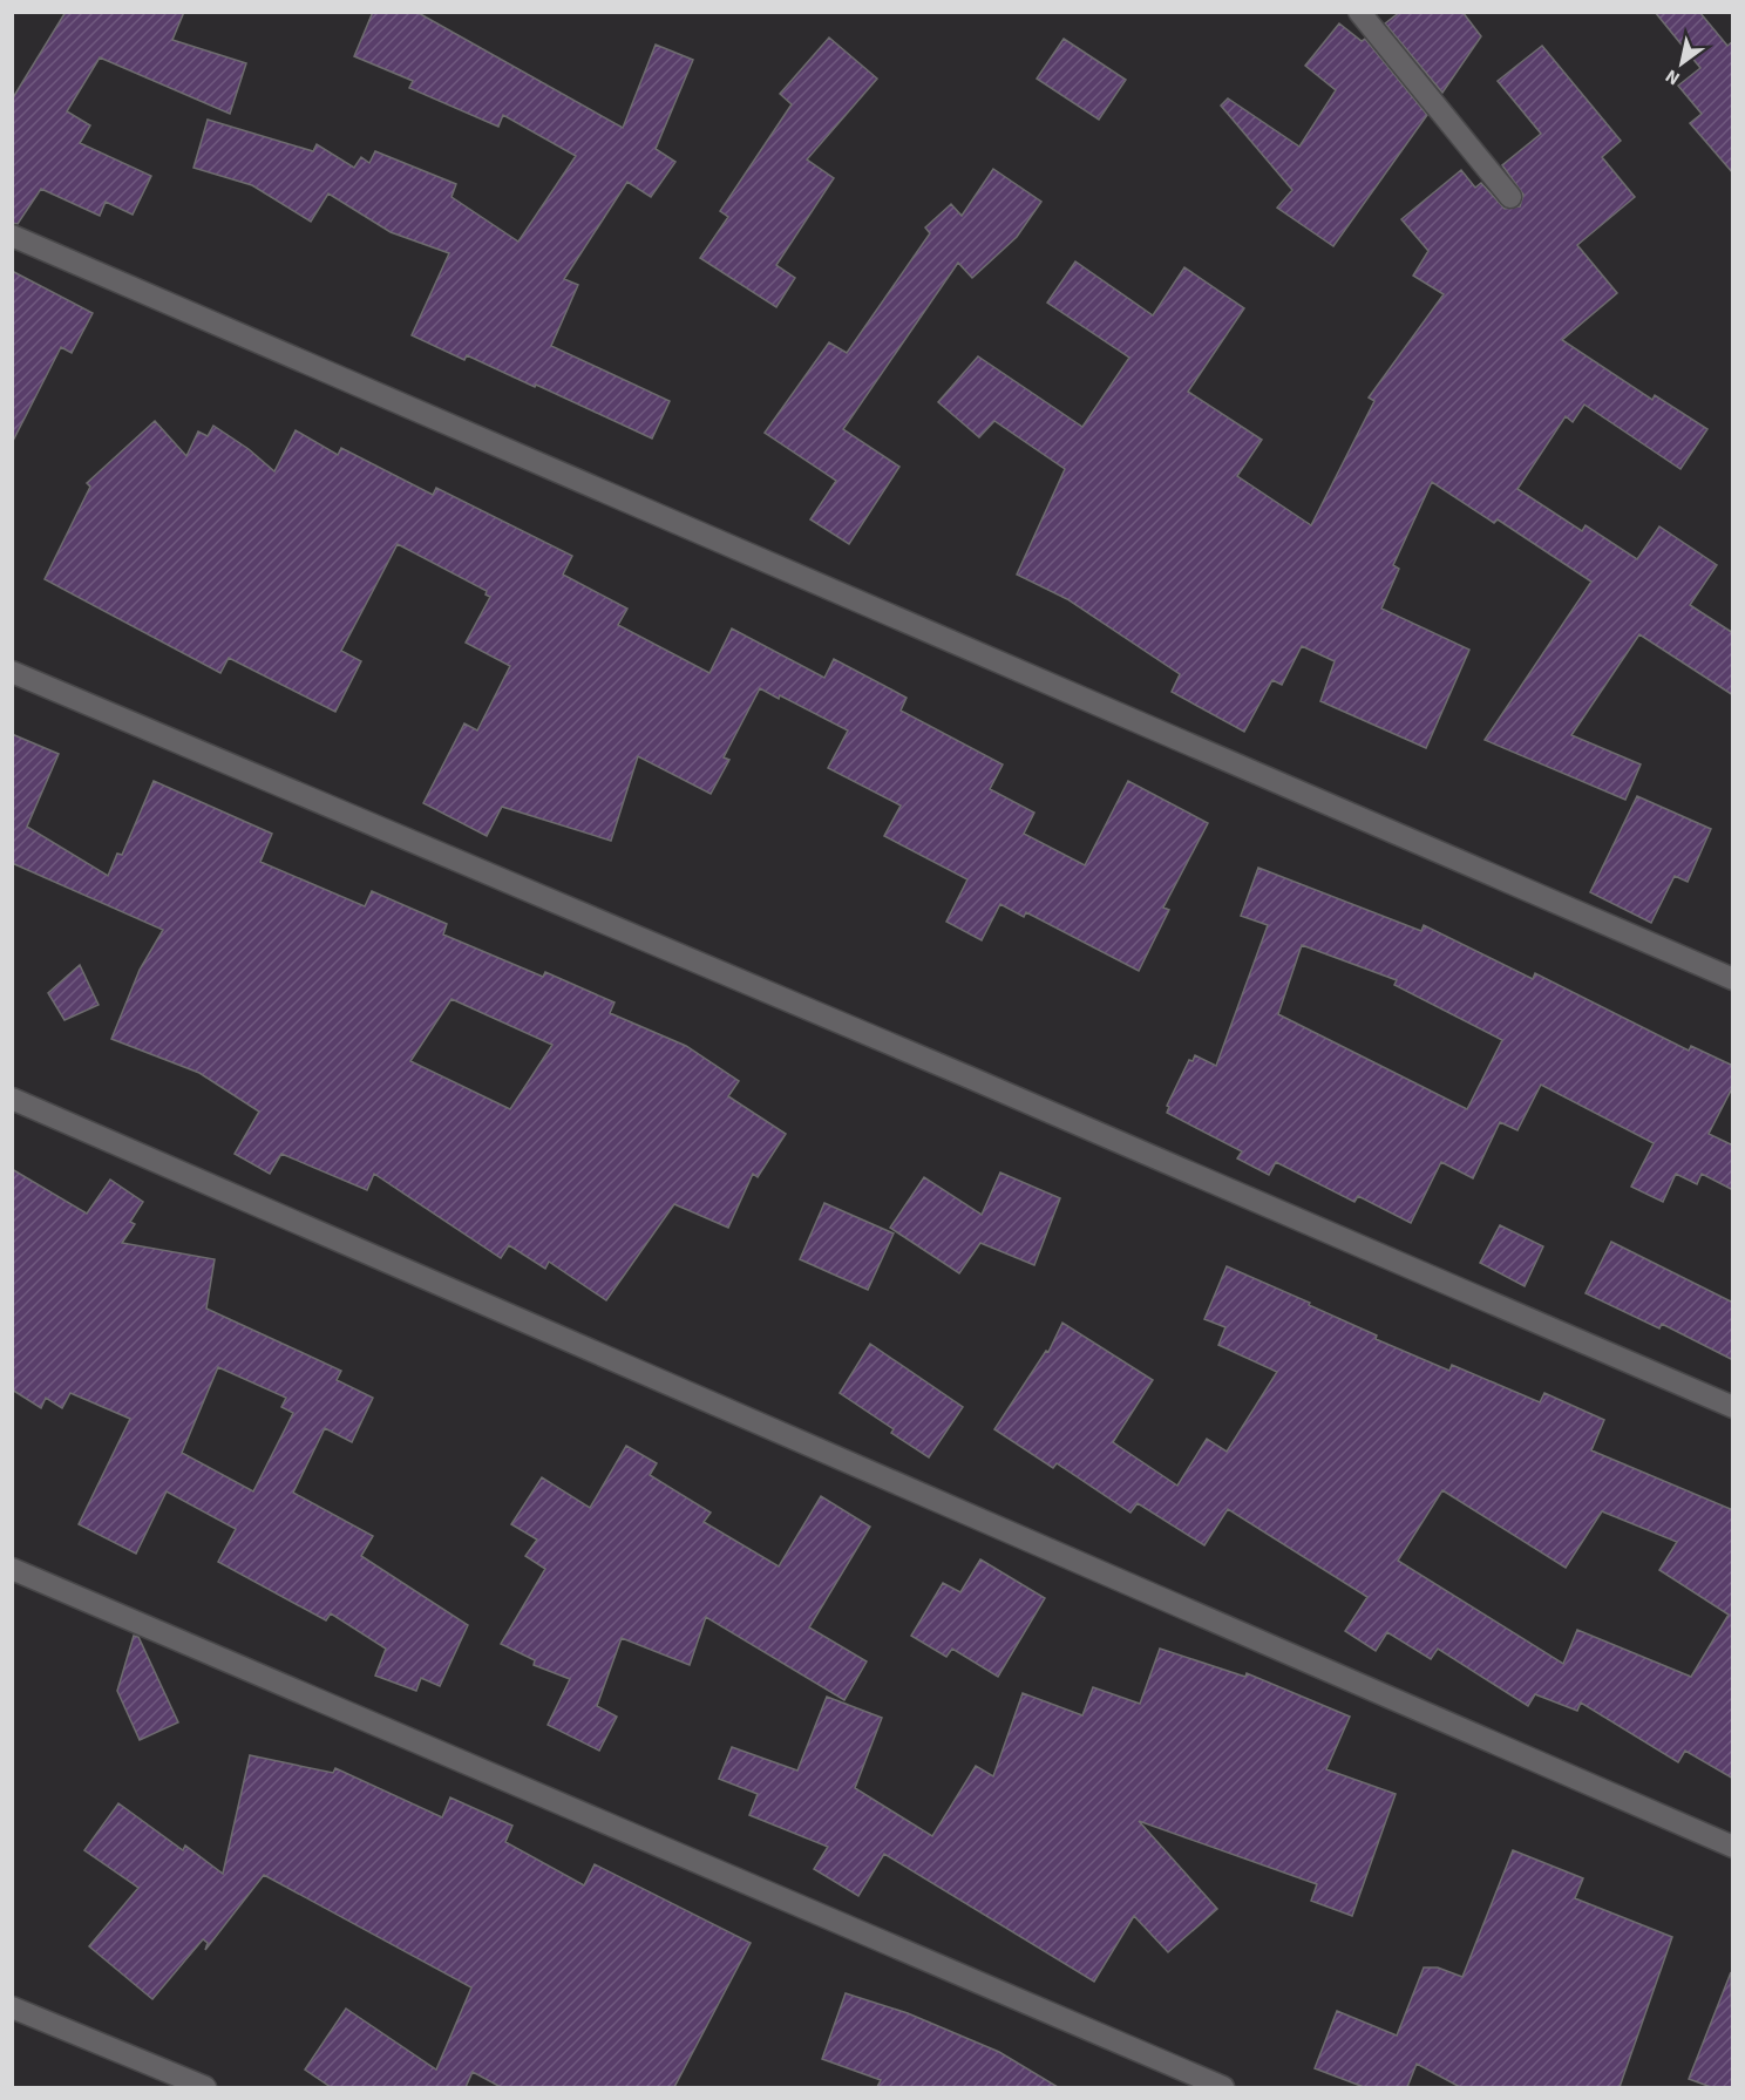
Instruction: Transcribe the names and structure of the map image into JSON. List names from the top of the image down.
{
  "north": "bottom left"
}
